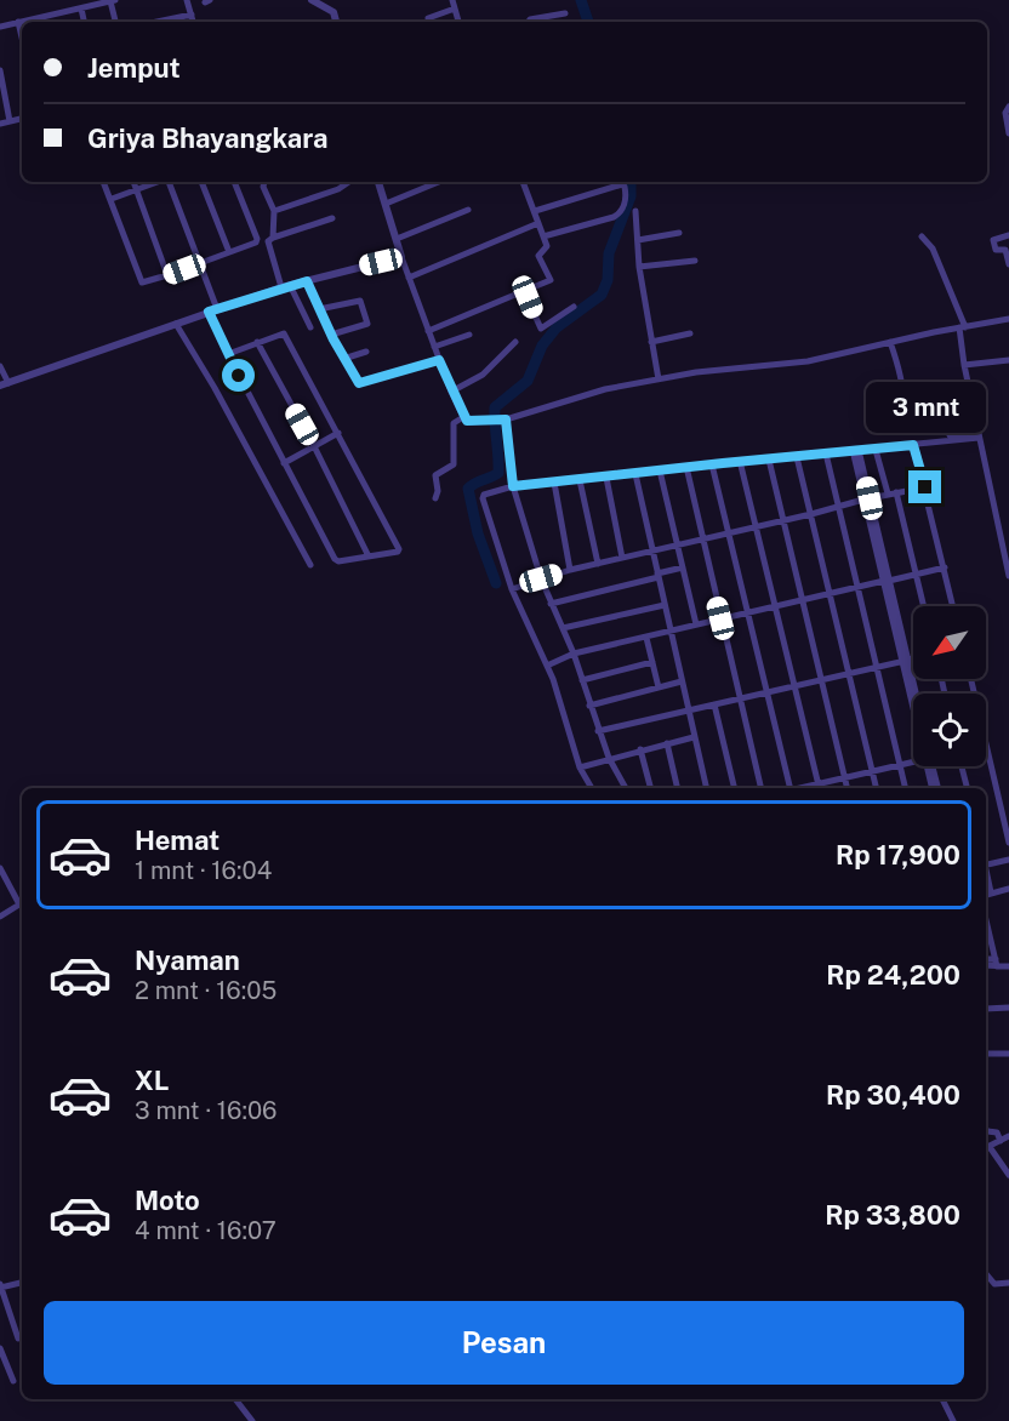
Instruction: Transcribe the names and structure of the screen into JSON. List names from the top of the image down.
{
  "north": "bottom left",
  "page": {
    "banner": ["Jemput", "Griya Bhayangkara"],
    "bubble": "3 mnt",
    "list": [
      {
        "name": "Hemat",
        "note": "1 mnt · 16:04",
        "value": "Rp 17,900"
      },
      {
        "name": "Nyaman",
        "note": "2 mnt · 16:05",
        "value": "Rp 24,200"
      },
      {
        "name": "XL",
        "note": "3 mnt · 16:06",
        "value": "Rp 30,400"
      },
      {
        "name": "Moto",
        "note": "4 mnt · 16:07",
        "value": "Rp 33,800"
      }
    ],
    "buttons": "Pesan"
  }
}
